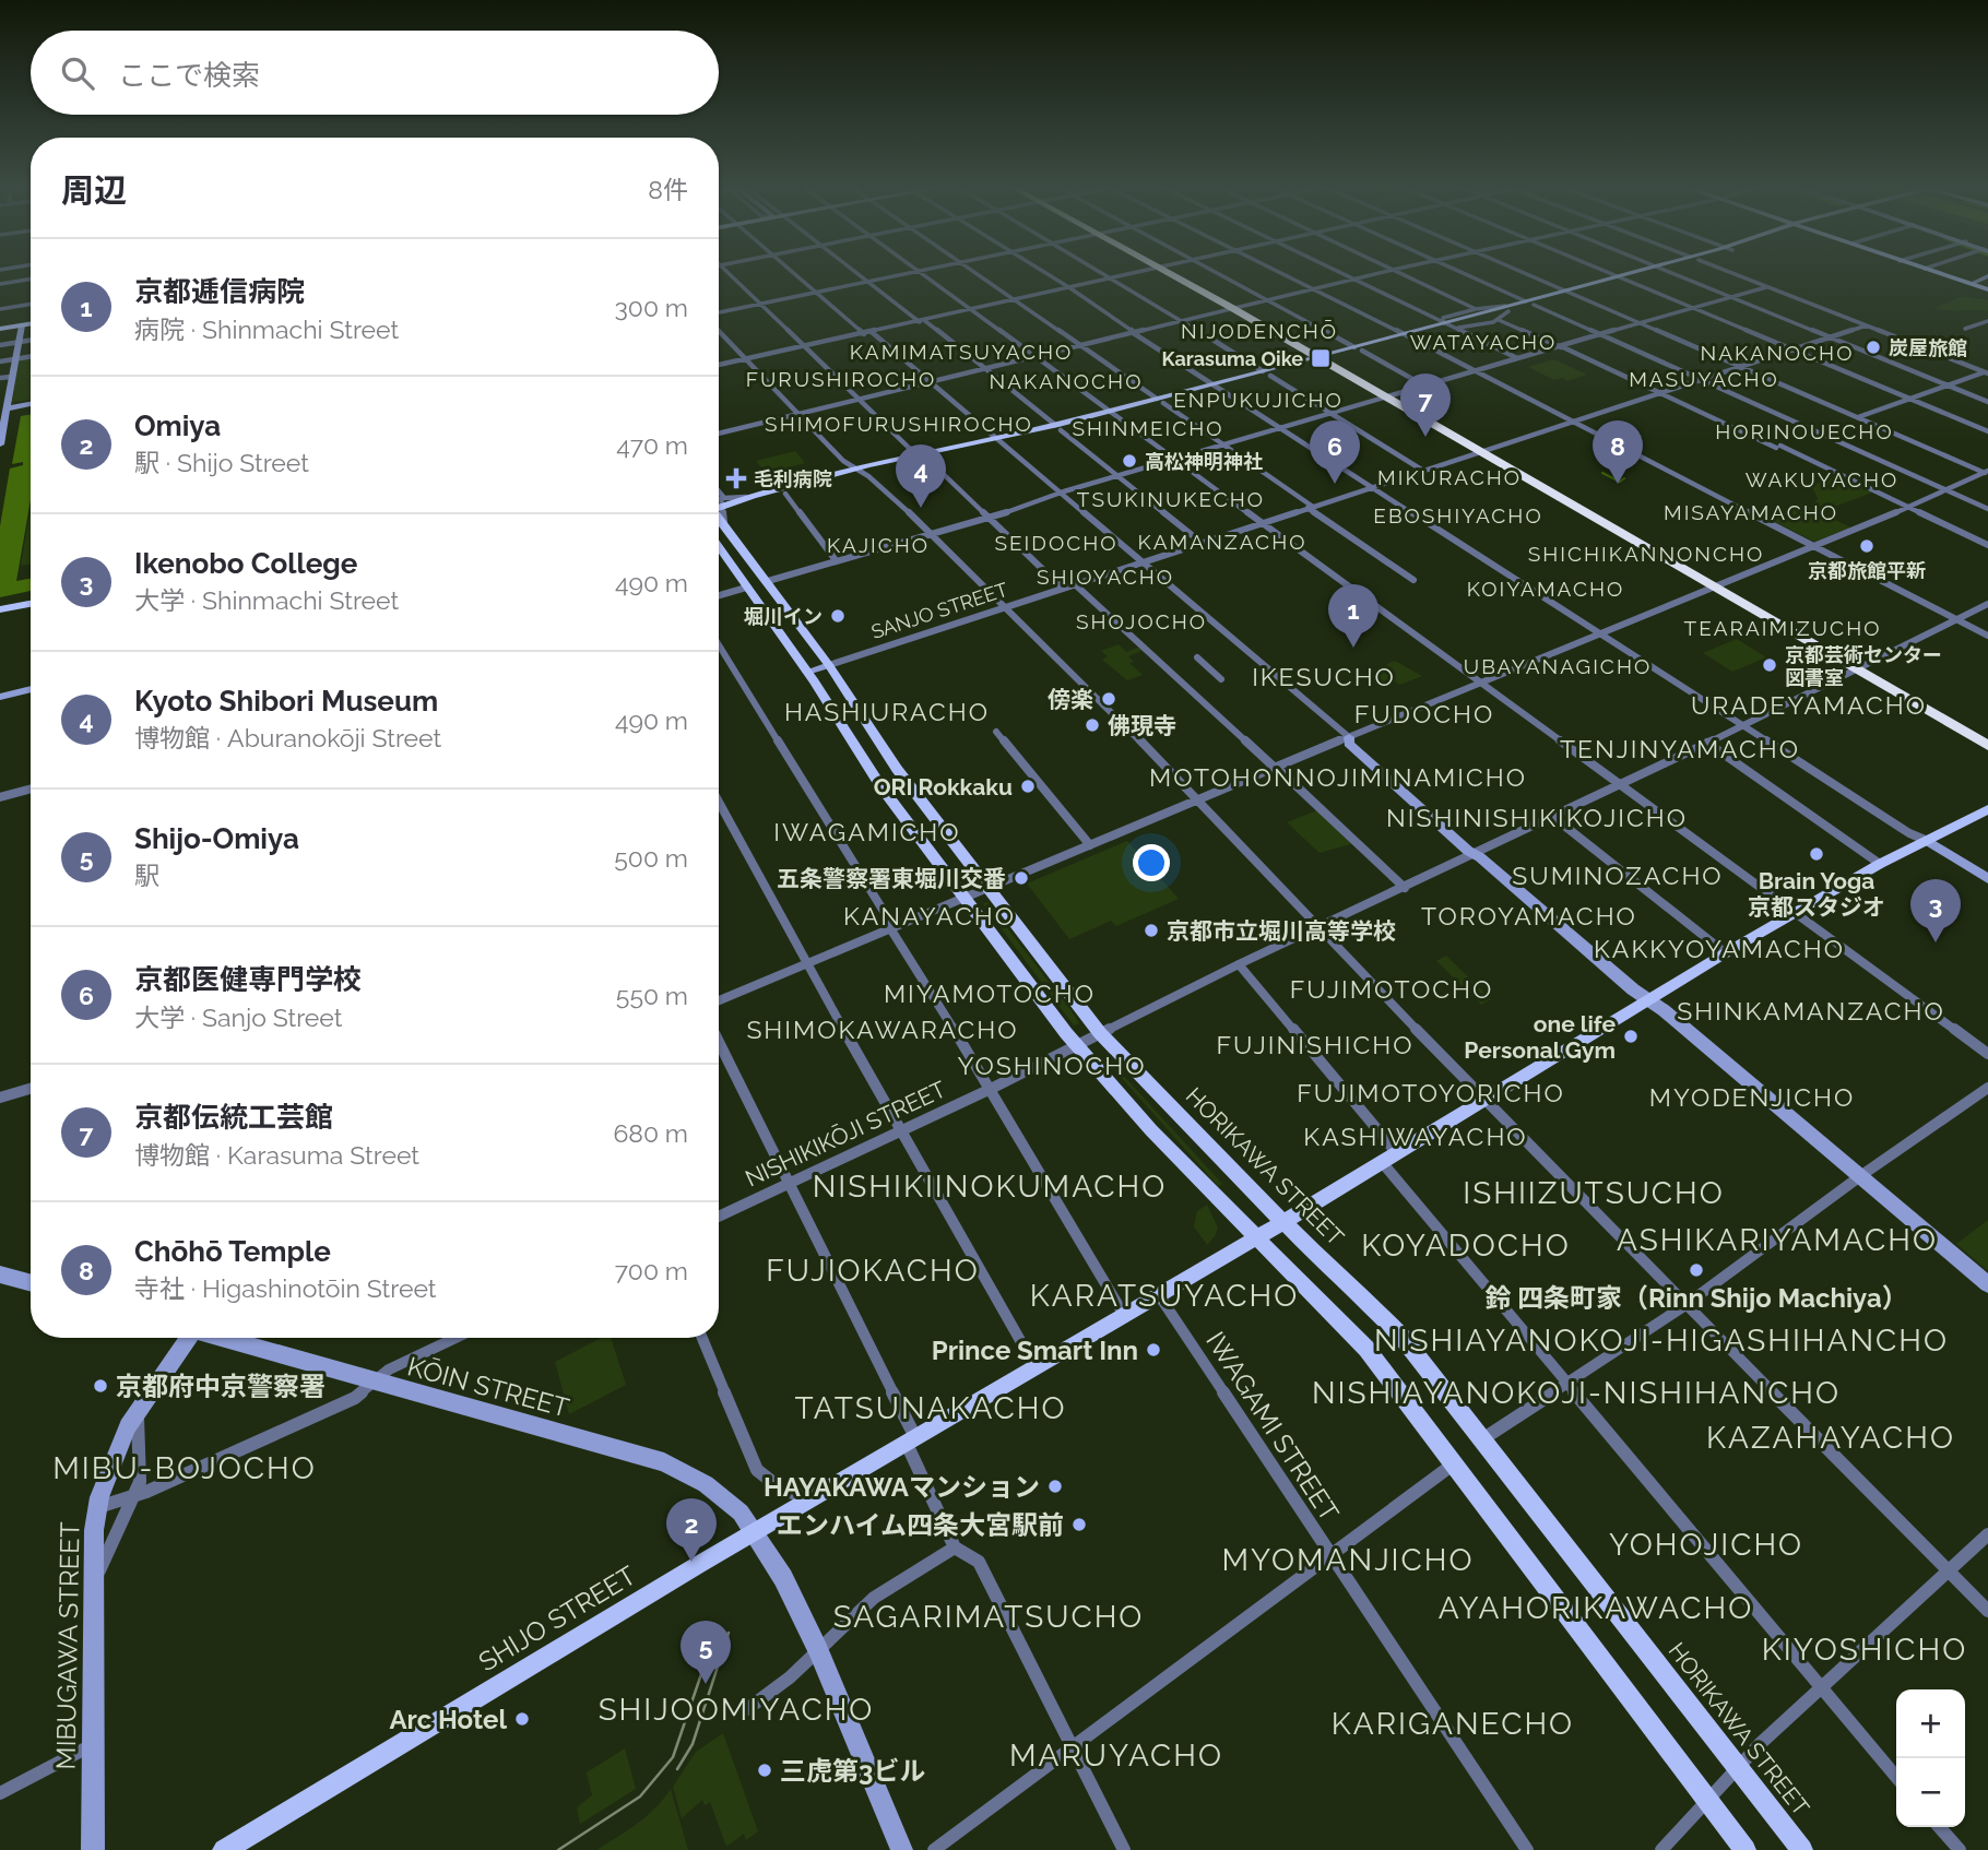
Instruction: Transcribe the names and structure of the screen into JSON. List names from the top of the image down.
{
  "streets": {
    "main road": ["HORIKAWA STREET", "SHIJO STREET"],
    "street": [
      "SANJO STREET",
      "NISHIKIKŌJI STREET",
      "KŌIN STREET",
      "IWAGAMI STREET",
      "MIBUGAWA STREET"
    ]
  },
  "crossings": [
    ["SANJO STREET", "HORIKAWA STREET"],
    ["NISHIKIKŌJI STREET", "HORIKAWA STREET"],
    ["HORIKAWA STREET", "SHIJO STREET"],
    ["KŌIN STREET", "SHIJO STREET"],
    ["IWAGAMI STREET", "SHIJO STREET"]
  ],
  "districts": [
    "NIJODENCHŌ",
    "WATAYACHO",
    "KAMIMATSUYACHO",
    "NAKANOCHO",
    "FURUSHIROCHO",
    "MASUYACHO",
    "NAKANOCHO",
    "ENPUKUJICHO",
    "SHIMOFURUSHIROCHO",
    "SHINMEICHO",
    "HORINOUECHO",
    "MIKURACHO",
    "WAKUYACHO",
    "TSUKINUKECHO",
    "MISAYAMACHO",
    "EBOSHIYACHO",
    "KAMANZACHO",
    "SEIDOCHO",
    "KAJICHO",
    "SHICHIKANNONCHO",
    "SHIOYACHO",
    "KOIYAMACHO",
    "SHOJOCHO",
    "TEARAIMIZUCHO",
    "UBAYANAGICHO",
    "IKESUCHO",
    "URADEYAMACHO",
    "HASHIURACHO",
    "FUDOCHO",
    "TENJINYAMACHO",
    "MOTOHONNOJIMINAMICHO",
    "NISHINISHIKIKOJICHO",
    "IWAGAMICHO",
    "SUMINOZACHO",
    "KANAYACHO",
    "TOROYAMACHO",
    "KAKKYOYAMACHO",
    "FUJIMOTOCHO",
    "MIYAMOTOCHO",
    "SHINKAMANZACHO",
    "SHIMOKAWARACHO",
    "FUJINISHICHO",
    "YOSHINOCHO",
    "FUJIMOTOYORICHO",
    "MYODENJICHO",
    "KASHIWAYACHO",
    "NISHIKIINOKUMACHO",
    "ISHIIZUTSUCHO",
    "ASHIKARIYAMACHO",
    "KOYADOCHO",
    "FUJIOKACHO",
    "KARATSUYACHO",
    "NISHIAYANOKOJI-HIGASHIHANCHO",
    "NISHIAYANOKOJI-NISHIHANCHO",
    "TATSUNAKACHO",
    "KAZAHAYACHO",
    "MIBU-BOJOCHO",
    "YOHOJICHO",
    "MYOMANJICHO",
    "AYAHORIKAWACHO",
    "SAGARIMATSUCHO",
    "KIYOSHICHO",
    "SHIJOOMIYACHO",
    "KARIGANECHO",
    "MARUYACHO"
  ],
  "places": {
    "other": [
      "炭屋旅館",
      "高松神明神社",
      "京都旅館平新",
      "堀川イン",
      "京都芸術センター 図書室",
      "傍楽",
      "佛現寺",
      "ORI Rokkaku",
      "Brain Yoga 京都スタジオ",
      "五条警察署東堀川交番",
      "京都市立堀川高等学校",
      "one life Personal Gym",
      "鈴 四条町家（Rinn Shijo Machiya）",
      "Prince Smart Inn",
      "京都府中京警察署",
      "HAYAKAWAマンション",
      "エンハイム四条大宮駅前",
      "Arc Hotel",
      "三虎第3ビル"
    ],
    "transit": ["Karasuma Oike"],
    "health": ["毛利病院"]
  },
  "page": {
    "search": "ここで検索",
    "heading": ["周辺", "8件"],
    "list": [
      {
        "mark": "1",
        "name": "京都逓信病院",
        "note": "病院 · Shinmachi Street",
        "value": "300 m"
      },
      {
        "mark": "2",
        "name": "Omiya",
        "note": "駅 · Shijo Street",
        "value": "470 m"
      },
      {
        "mark": "3",
        "name": "Ikenobo College",
        "note": "大学 · Shinmachi Street",
        "value": "490 m"
      },
      {
        "mark": "4",
        "name": "Kyoto Shibori Museum",
        "note": "博物館 · Aburanokōji Street",
        "value": "490 m"
      },
      {
        "mark": "5",
        "name": "Shijo-Omiya",
        "note": "駅",
        "value": "500 m"
      },
      {
        "mark": "6",
        "name": "京都医健専門学校",
        "note": "大学 · Sanjo Street",
        "value": "550 m"
      },
      {
        "mark": "7",
        "name": "京都伝統工芸館",
        "note": "博物館 · Karasuma Street",
        "value": "680 m"
      },
      {
        "mark": "8",
        "name": "Chōhō Temple",
        "note": "寺社 · Higashinotōin Street",
        "value": "700 m"
      }
    ],
    "pins": [
      "7",
      "6",
      "8",
      "4",
      "1",
      "3",
      "2",
      "5"
    ],
    "map_buttons": ["+", "−"]
  }
}
